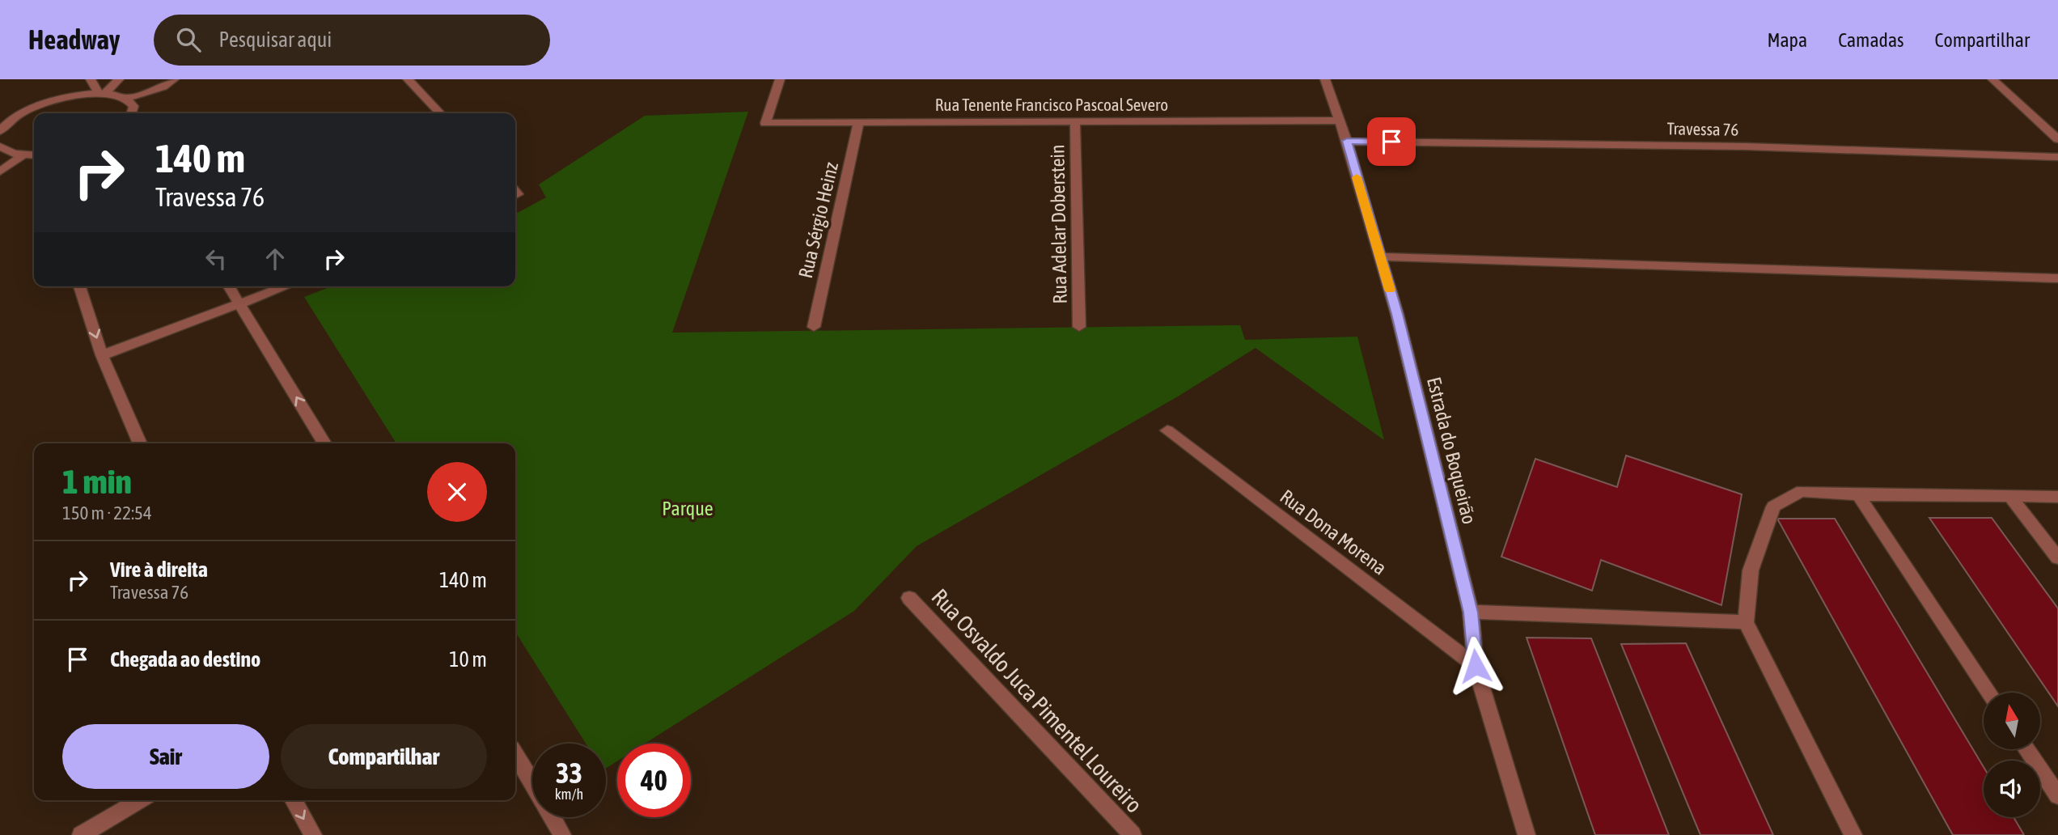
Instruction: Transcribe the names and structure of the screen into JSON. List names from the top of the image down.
{
  "streets": {
    "street": [
      "Rua Tenente Francisco Pascoal Severo",
      "Travessa 76",
      "Rua Sérgio Heinz",
      "Rua Adelar Doberstein",
      "Estrada do Boqueirão",
      "Rua Dona Morena",
      "Rua Osvaldo Juca Pimentel Loureiro"
    ]
  },
  "crossings": [
    ["Rua Tenente Francisco Pascoal Severo", "Rua Sérgio Heinz"],
    ["Rua Tenente Francisco Pascoal Severo", "Rua Adelar Doberstein"],
    ["Rua Tenente Francisco Pascoal Severo", "Estrada do Boqueirão"],
    ["Travessa 76", "Estrada do Boqueirão"],
    ["Estrada do Boqueirão", "Rua Dona Morena"]
  ],
  "parks": ["Parque"],
  "north": "top",
  "page": {
    "header": "Headway",
    "search": "Pesquisar aqui",
    "nav": ["Mapa", "Camadas", "Compartilhar"],
    "turn": ["140 m", "Travessa 76"],
    "heading": ["1 min", "150 m · 22:54"],
    "list": [
      {
        "name": "Vire à direita",
        "note": "Travessa 76",
        "value": "140 m"
      },
      {
        "name": "Chegada ao destino",
        "value": "10 m"
      }
    ],
    "buttons": ["Sair", "Compartilhar"],
    "speed": "33 km/h",
    "limit": "40"
  }
}
